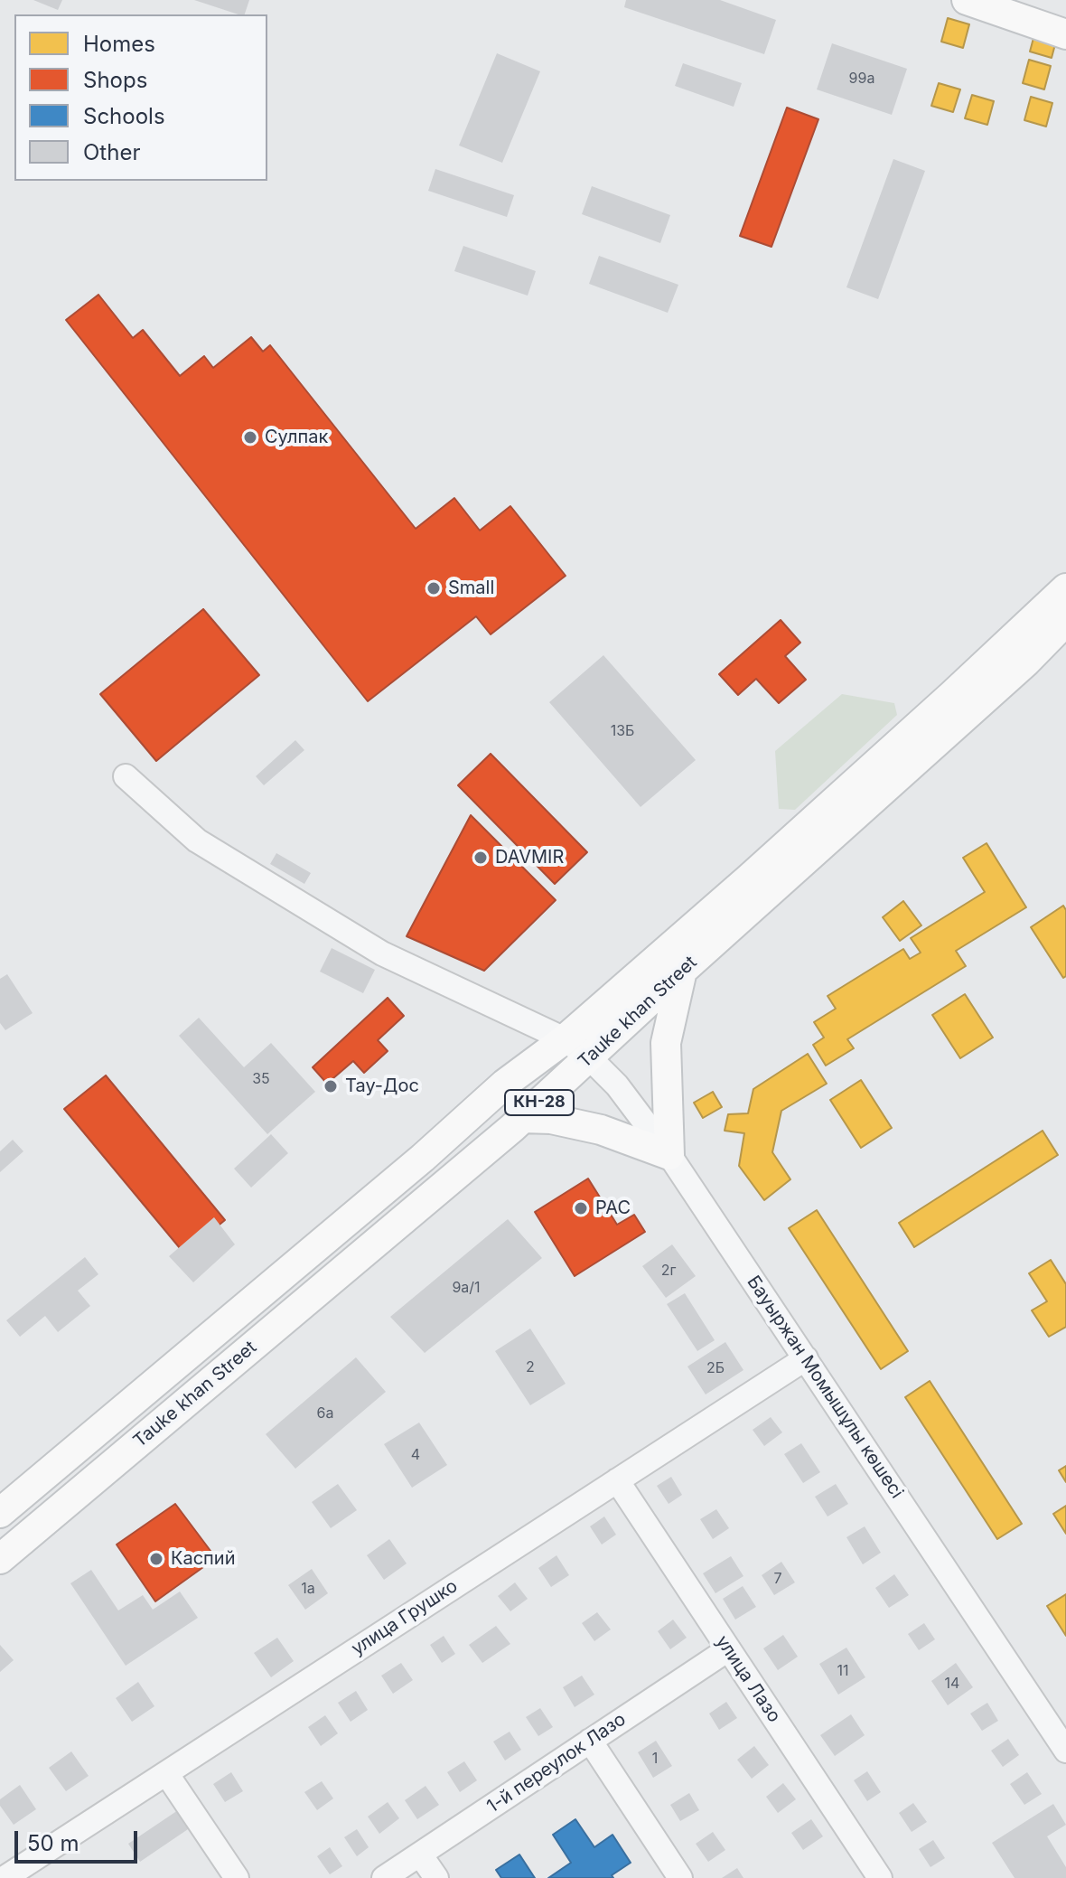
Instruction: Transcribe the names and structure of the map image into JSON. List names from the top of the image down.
{
  "streets": {
    "main road": ["Tauke khan Street", "КН-28"],
    "street": [
      "Бауыржан Момышұлы көшесі",
      "улица Грушко",
      "улица Лазо",
      "1-й переулок Лазо"
    ]
  },
  "crossings": [
    ["Tauke khan Street", "Бауыржан Момышұлы көшесі"],
    ["Бауыржан Момышұлы көшесі", "улица Грушко"],
    ["улица Грушко", "улица Лазо"],
    ["улица Лазо", "1-й переулок Лазо"]
  ],
  "places": [
    "Сулпак",
    "Small",
    "DAVMIR",
    "Тау-Дос",
    "РАС",
    "Каспий"
  ],
  "house_numbers": [
    "99а",
    "13Б",
    "35",
    "2г",
    "9а/1",
    "2",
    "2Б",
    "6а",
    "4",
    "7",
    "1а",
    "11",
    "14",
    "1"
  ],
  "legend": [
    "Homes",
    "Shops",
    "Schools",
    "Other"
  ],
  "scale_bar": "50 m"
}
